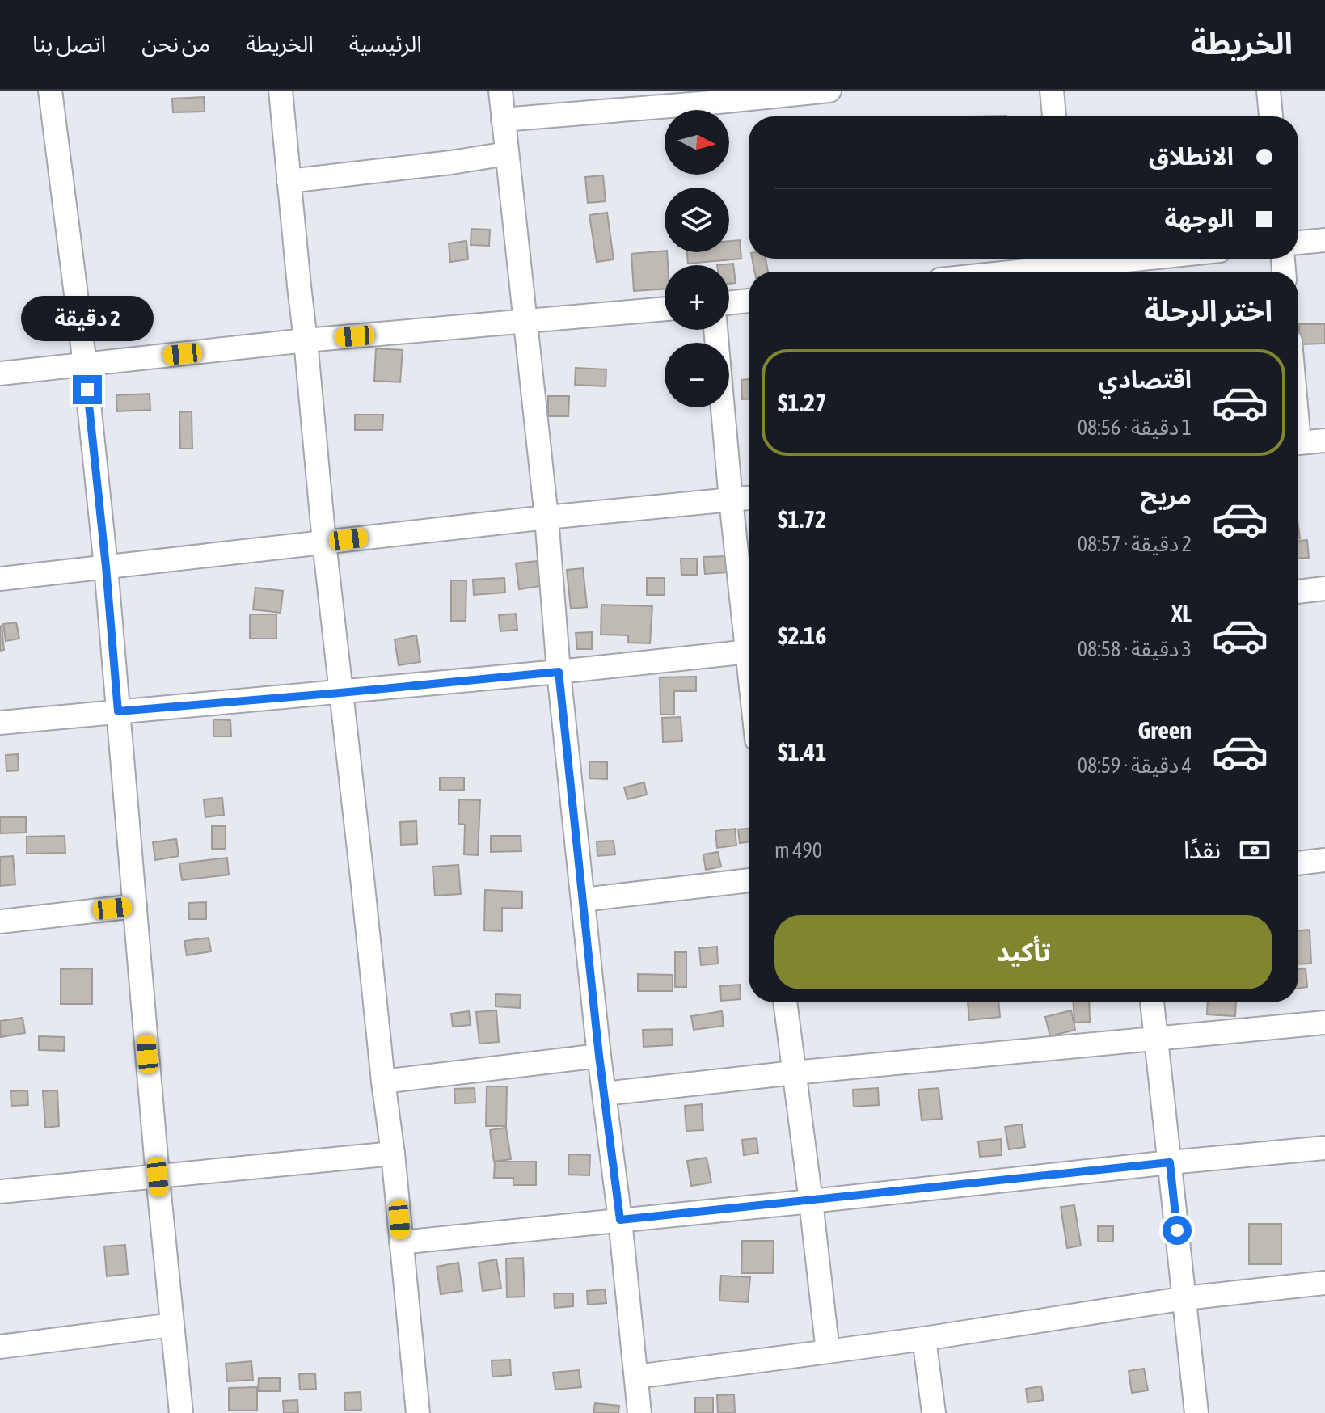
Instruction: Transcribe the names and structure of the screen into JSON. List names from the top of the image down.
{
  "north": "right",
  "page": {
    "header": "الخريطة",
    "nav": [
      "الرئيسية",
      "الخريطة",
      "من نحن",
      "اتصل بنا"
    ],
    "map_buttons": ["+", "−"],
    "banner": ["الانطلاق", "الوجهة"],
    "heading": "اختر الرحلة",
    "bubble": "2 دقيقة",
    "list": [
      {
        "name": "اقتصادي",
        "note": "1 دقيقة · 08:56",
        "value": "$1.27"
      },
      {
        "name": "مريح",
        "note": "2 دقيقة · 08:57",
        "value": "$1.72"
      },
      {
        "name": "XL",
        "note": "3 دقيقة · 08:58",
        "value": "$2.16"
      },
      {
        "name": "Green",
        "note": "4 دقيقة · 08:59",
        "value": "$1.41"
      }
    ],
    "pay": ["نقدًا", "490 m"],
    "buttons": "تأكيد"
  }
}
